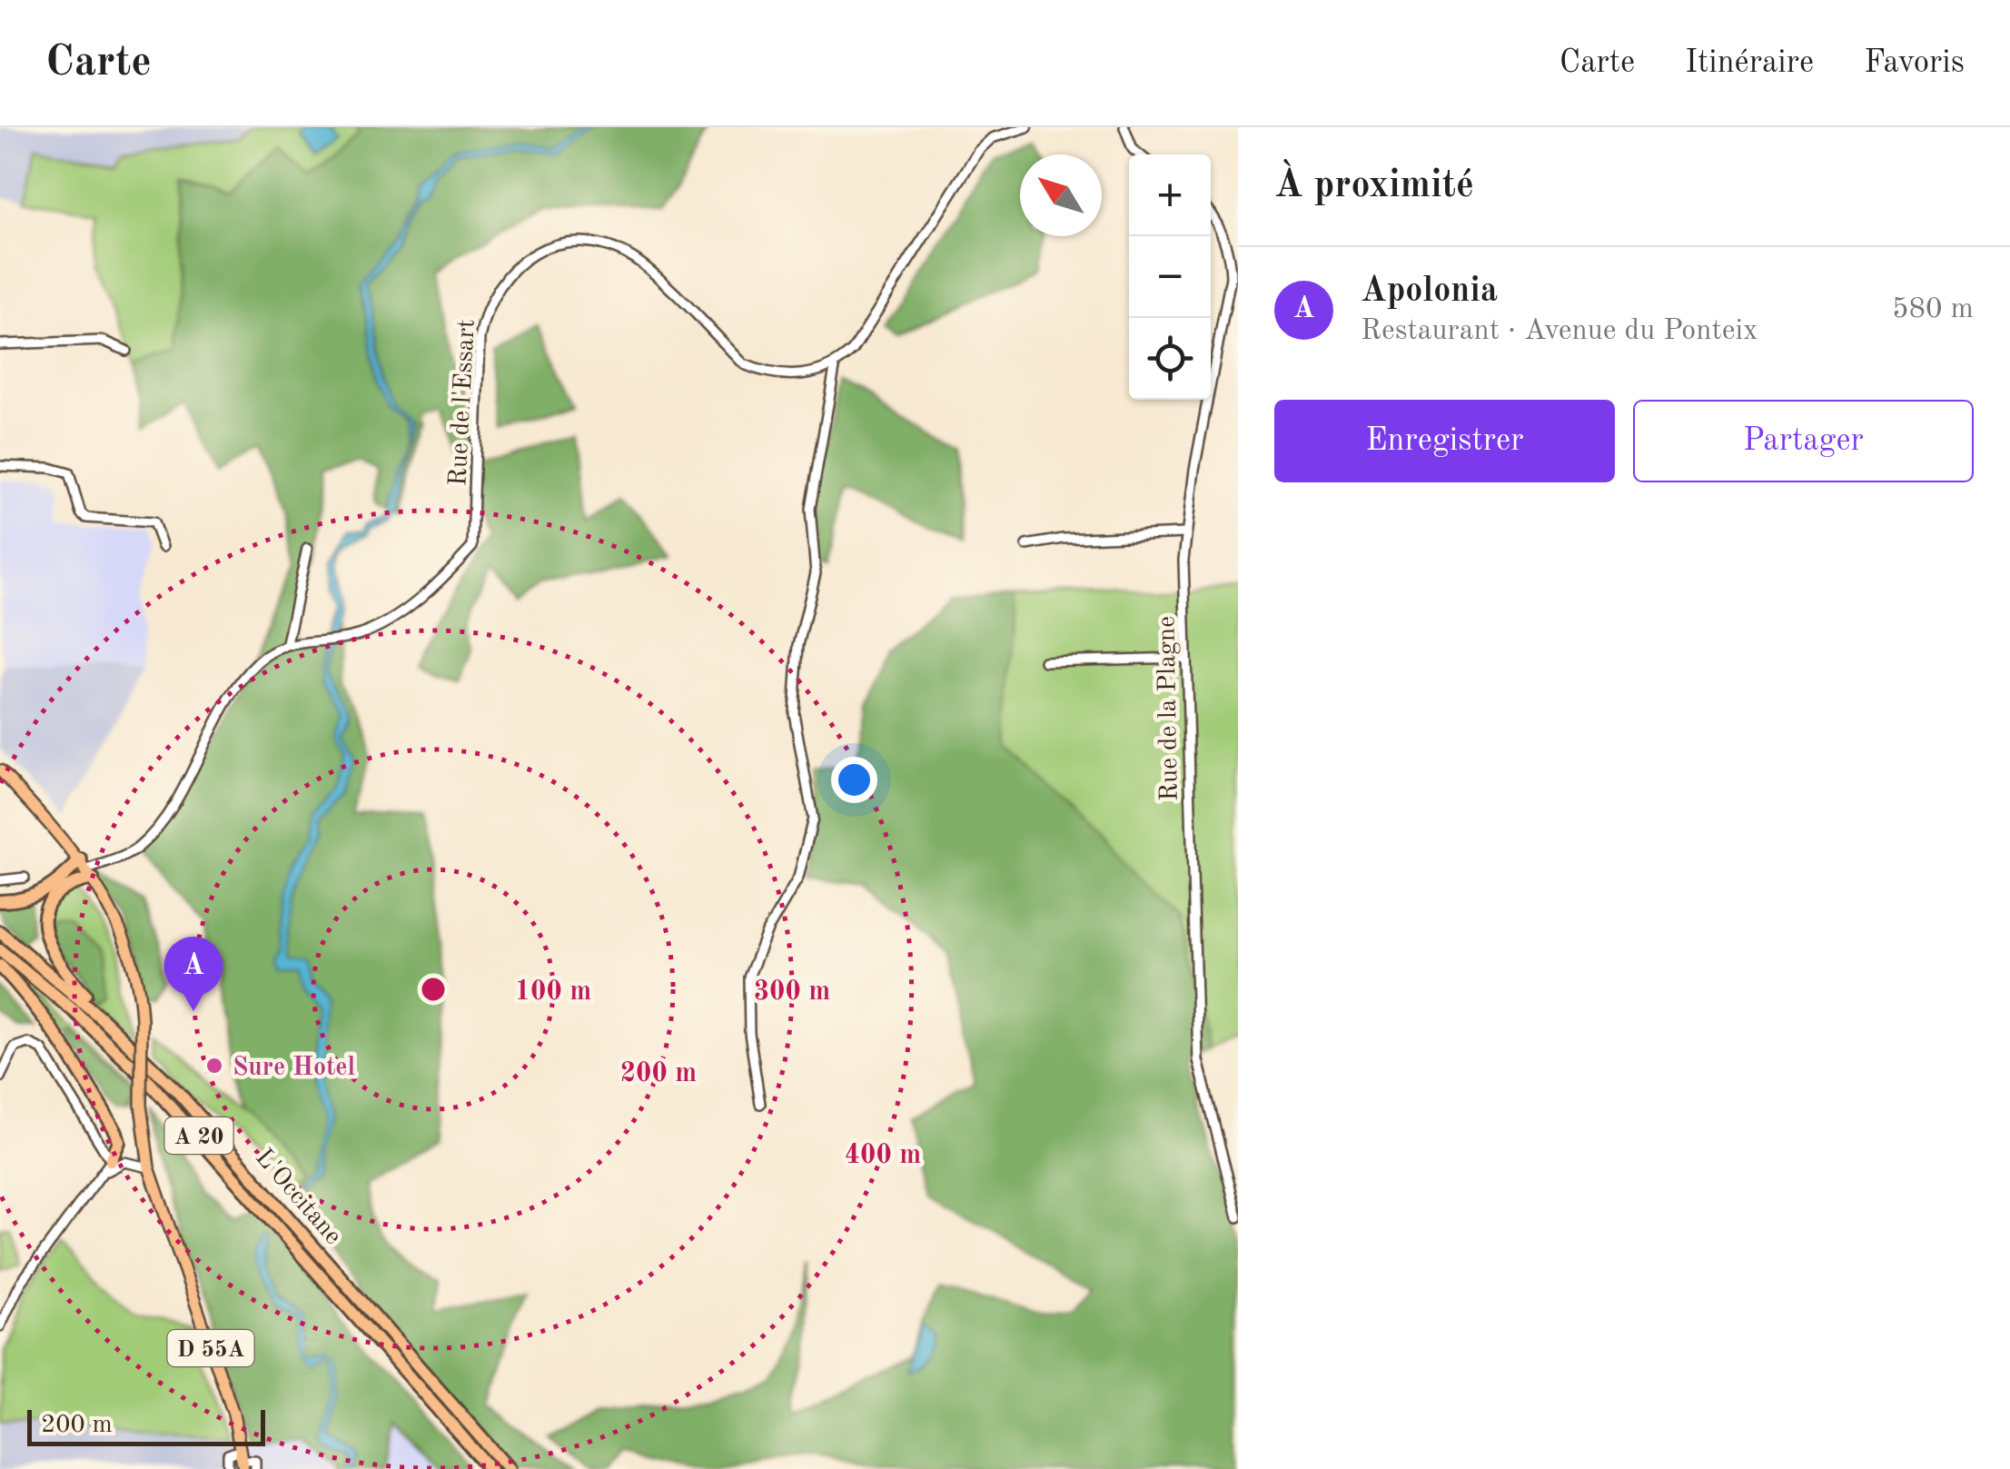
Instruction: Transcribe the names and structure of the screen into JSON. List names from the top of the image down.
{
  "streets": {
    "highway": ["A 20", "L'Occitane"],
    "main road": ["D 55A"],
    "street": ["Rue de l'Essart", "Rue de la Plagne"]
  },
  "places": ["Sure Hotel"],
  "scale_bar": "200 m",
  "north": "top left",
  "page": {
    "header": "Carte",
    "nav": ["Carte", "Itinéraire", "Favoris"],
    "heading": "À proximité",
    "map_buttons": ["+", "−"],
    "list": [
      {
        "mark": "A",
        "name": "Apolonia",
        "note": "Restaurant · Avenue du Ponteix",
        "value": "580 m"
      }
    ],
    "buttons": ["Enregistrer", "Partager"],
    "pins": "A",
    "scale": "200 m"
  },
  "rings": [
    "100 m",
    "300 m",
    "200 m",
    "400 m"
  ]
}
